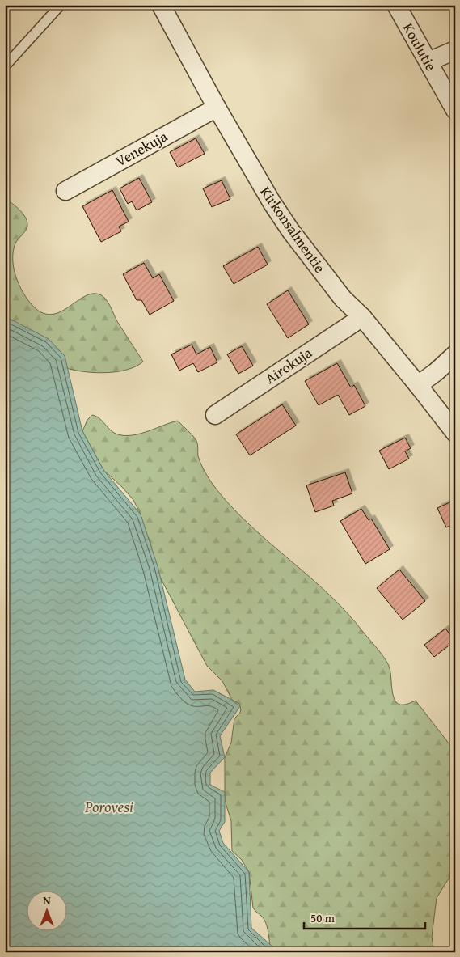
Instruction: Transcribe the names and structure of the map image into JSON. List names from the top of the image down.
{
  "streets": {
    "street": [
      "Koulutie",
      "Venekuja",
      "Kirkonsalmentie",
      "Airokuja"
    ]
  },
  "crossings": [
    ["Venekuja", "Kirkonsalmentie"],
    ["Kirkonsalmentie", "Airokuja"]
  ],
  "water": ["Porovesi"],
  "scale_bar": "50 m",
  "north": "top"
}
